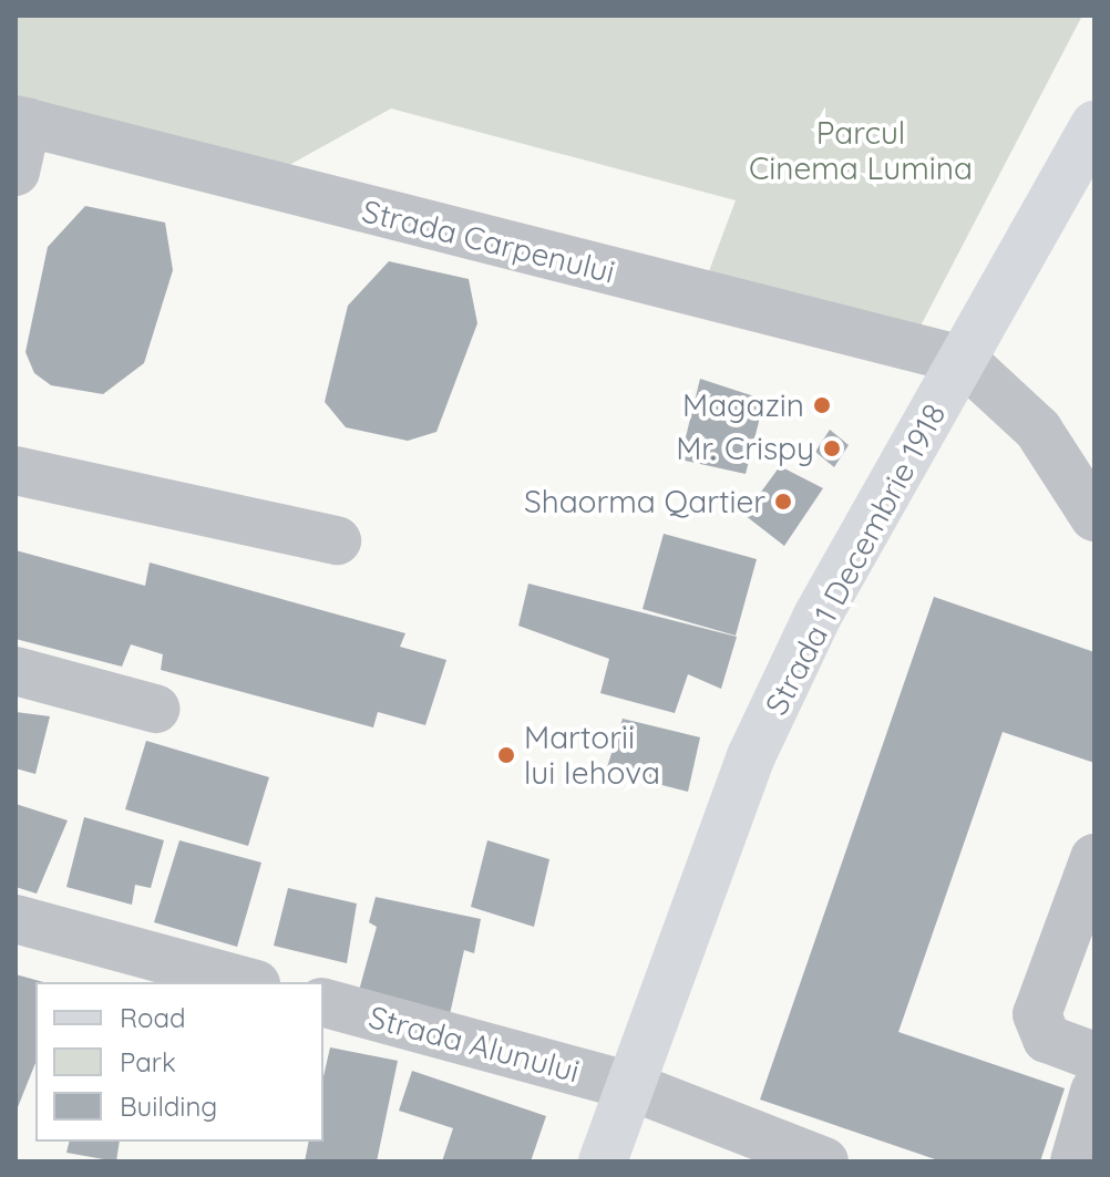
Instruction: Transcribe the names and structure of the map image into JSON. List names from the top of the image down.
{
  "streets": {
    "main road": ["Strada 1 Decembrie 1918"],
    "street": ["Strada Carpenului", "Strada Alunului"]
  },
  "crossings": [
    ["Strada Carpenului", "Strada 1 Decembrie 1918"],
    ["Strada 1 Decembrie 1918", "Strada Alunului"]
  ],
  "parks": ["Parcul Cinema Lumina"],
  "places": [
    "Magazin",
    "Mr. Crispy",
    "Shaorma Qartier",
    "Martorii lui Iehova"
  ],
  "legend": ["Road", "Park", "Building"]
}
